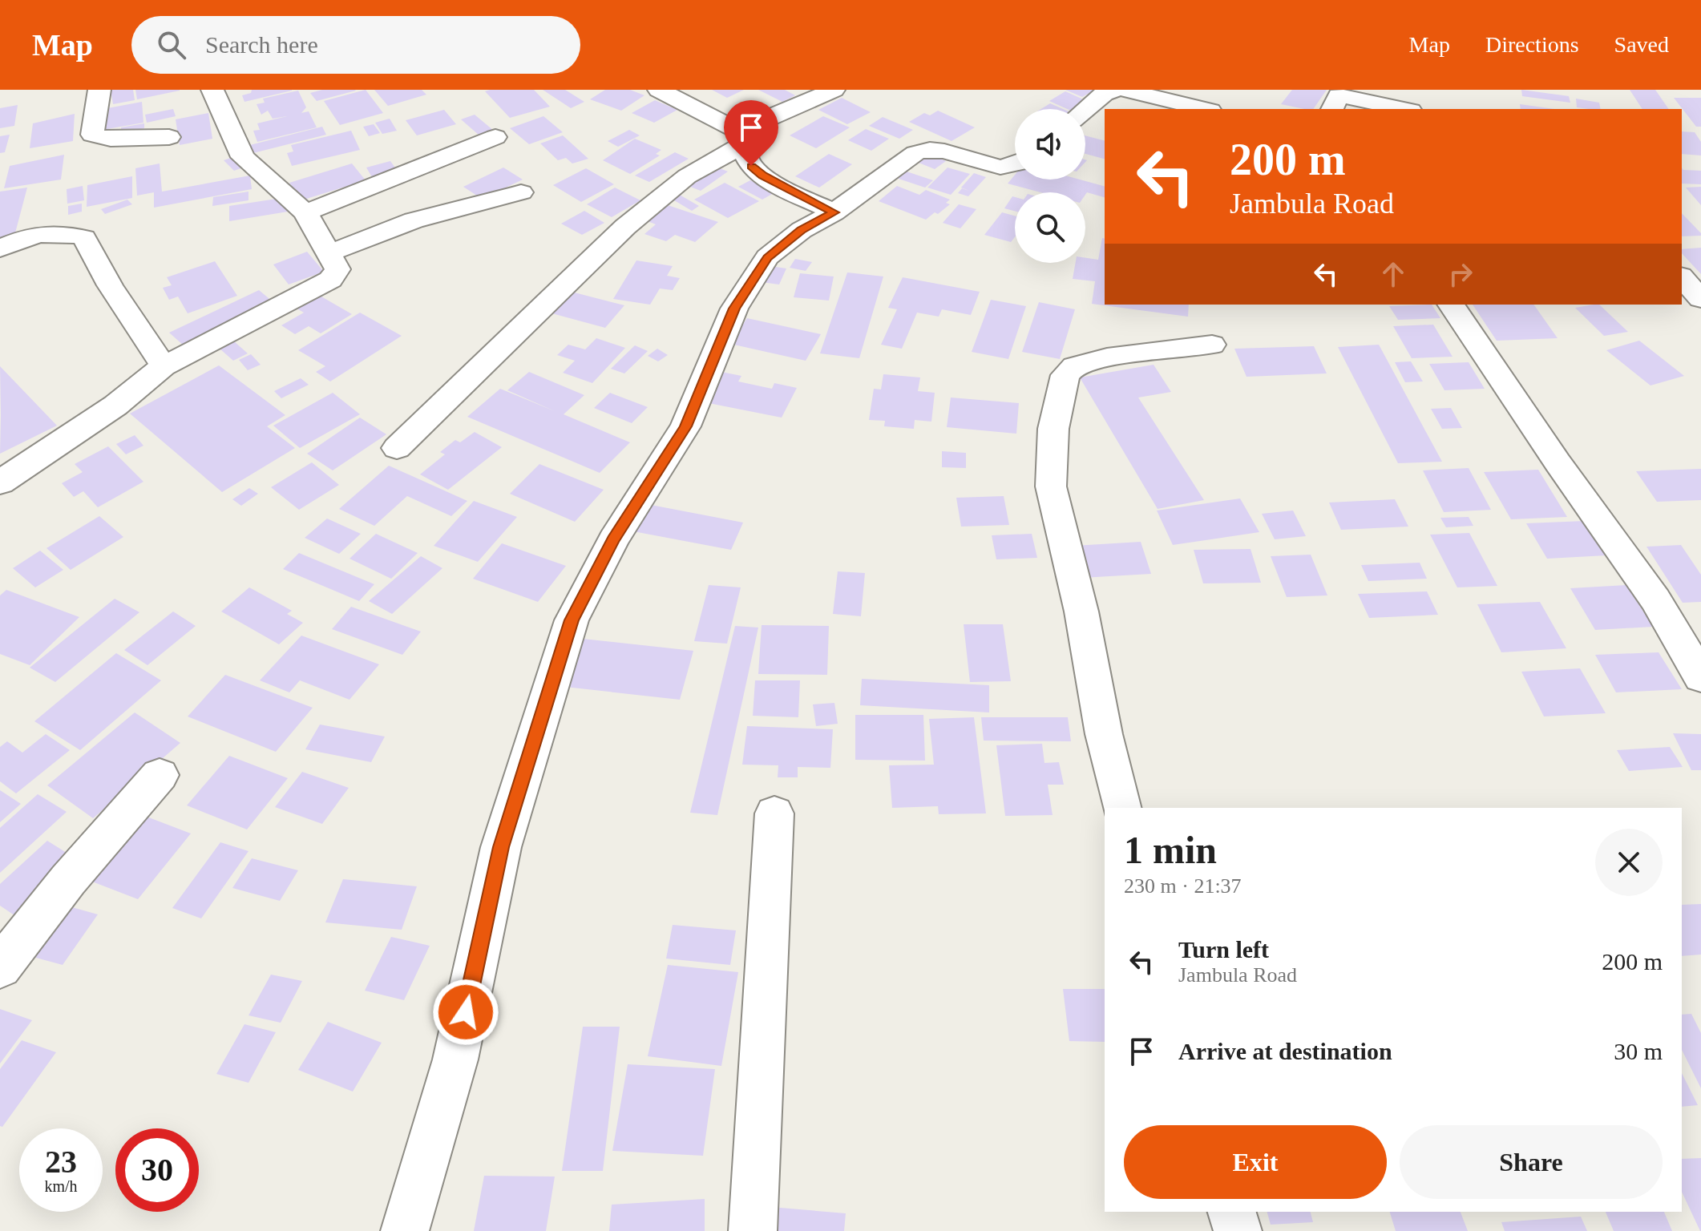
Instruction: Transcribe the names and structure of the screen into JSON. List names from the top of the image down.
{
  "page": {
    "header": "Map",
    "search": "Search here",
    "nav": ["Map", "Directions", "Saved"],
    "turn": ["200 m", "Jambula Road"],
    "heading": ["1 min", "230 m · 21:37"],
    "list": [
      {
        "name": "Turn left",
        "note": "Jambula Road",
        "value": "200 m"
      },
      {
        "name": "Arrive at destination",
        "value": "30 m"
      }
    ],
    "buttons": ["Exit", "Share"],
    "speed": "23 km/h",
    "limit": "30"
  }
}
